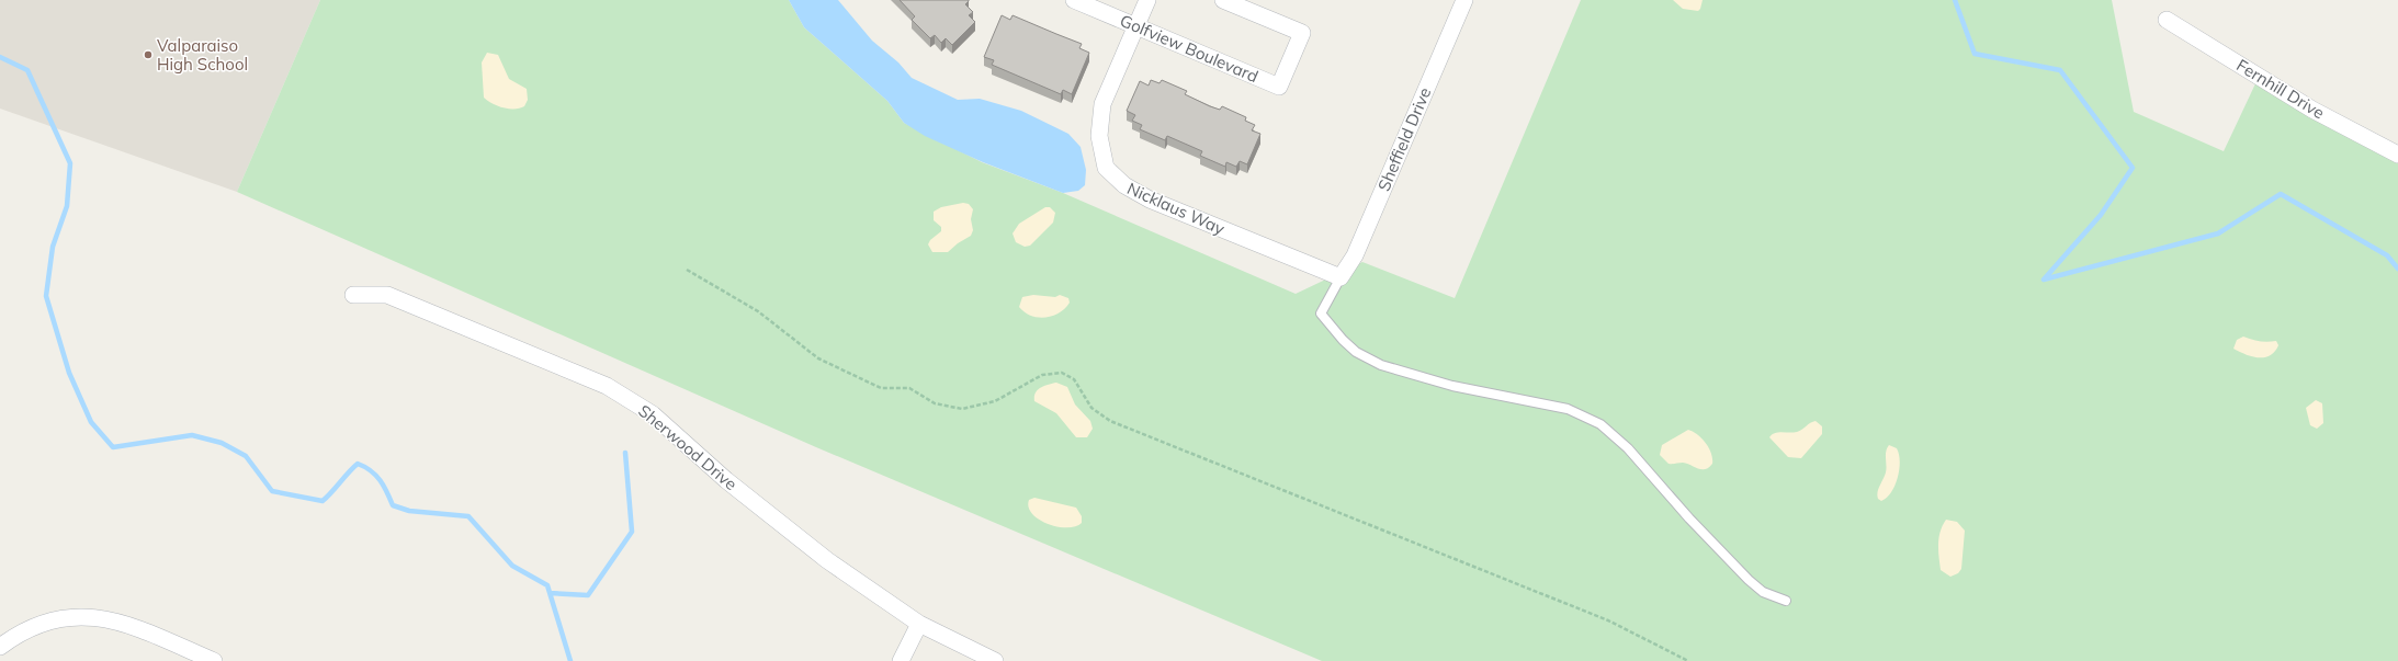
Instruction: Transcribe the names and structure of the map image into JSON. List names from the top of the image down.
{
  "streets": {
    "street": [
      "Golfview Boulevard",
      "Fernhill Drive",
      "Sheffield Drive",
      "Nicklaus Way",
      "Sherwood Drive"
    ]
  },
  "crossings": [
    ["Golfview Boulevard", "Nicklaus Way"],
    ["Sheffield Drive", "Nicklaus Way"]
  ],
  "places": ["Valparaiso High School"]
}
